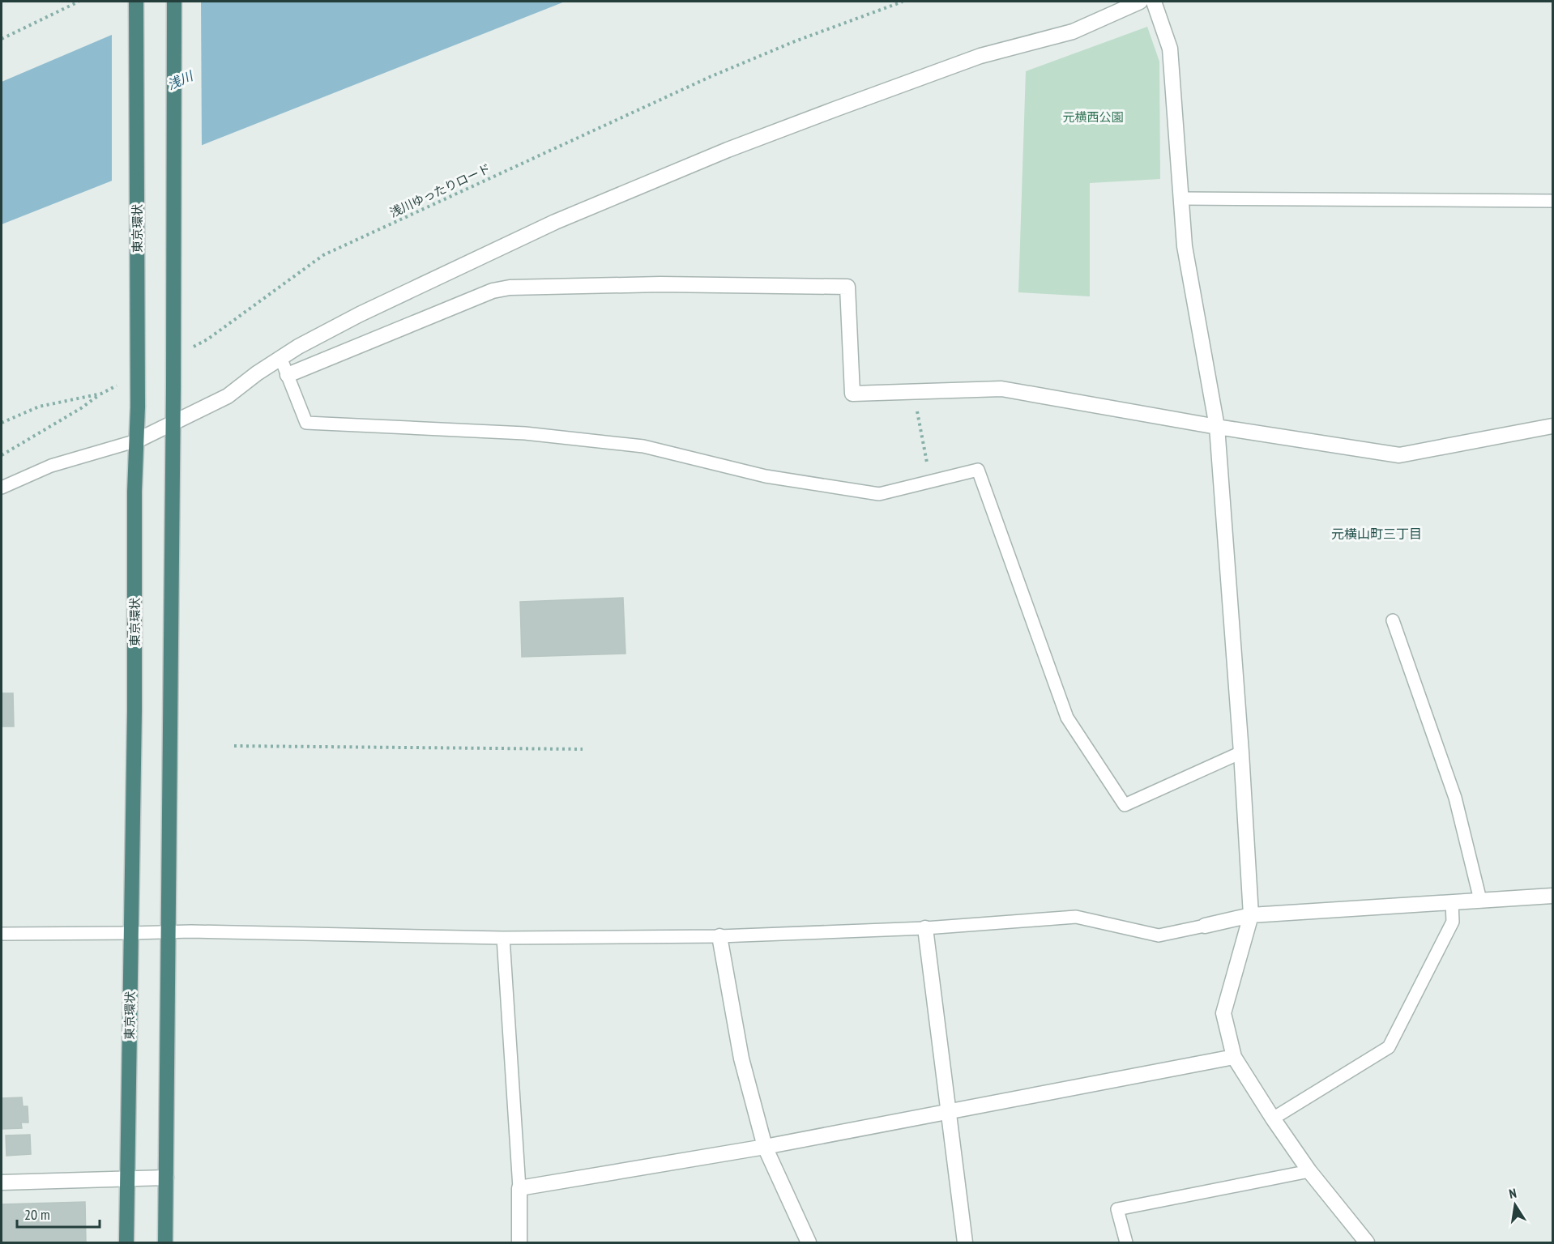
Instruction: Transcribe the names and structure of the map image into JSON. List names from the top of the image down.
{
  "streets": {
    "highway": ["東京環状"],
    "path": ["浅川ゆったりロード"]
  },
  "districts": ["元横山町三丁目"],
  "water": ["浅川"],
  "parks": ["元横西公園"],
  "scale_bar": "20 m",
  "north": "top"
}
